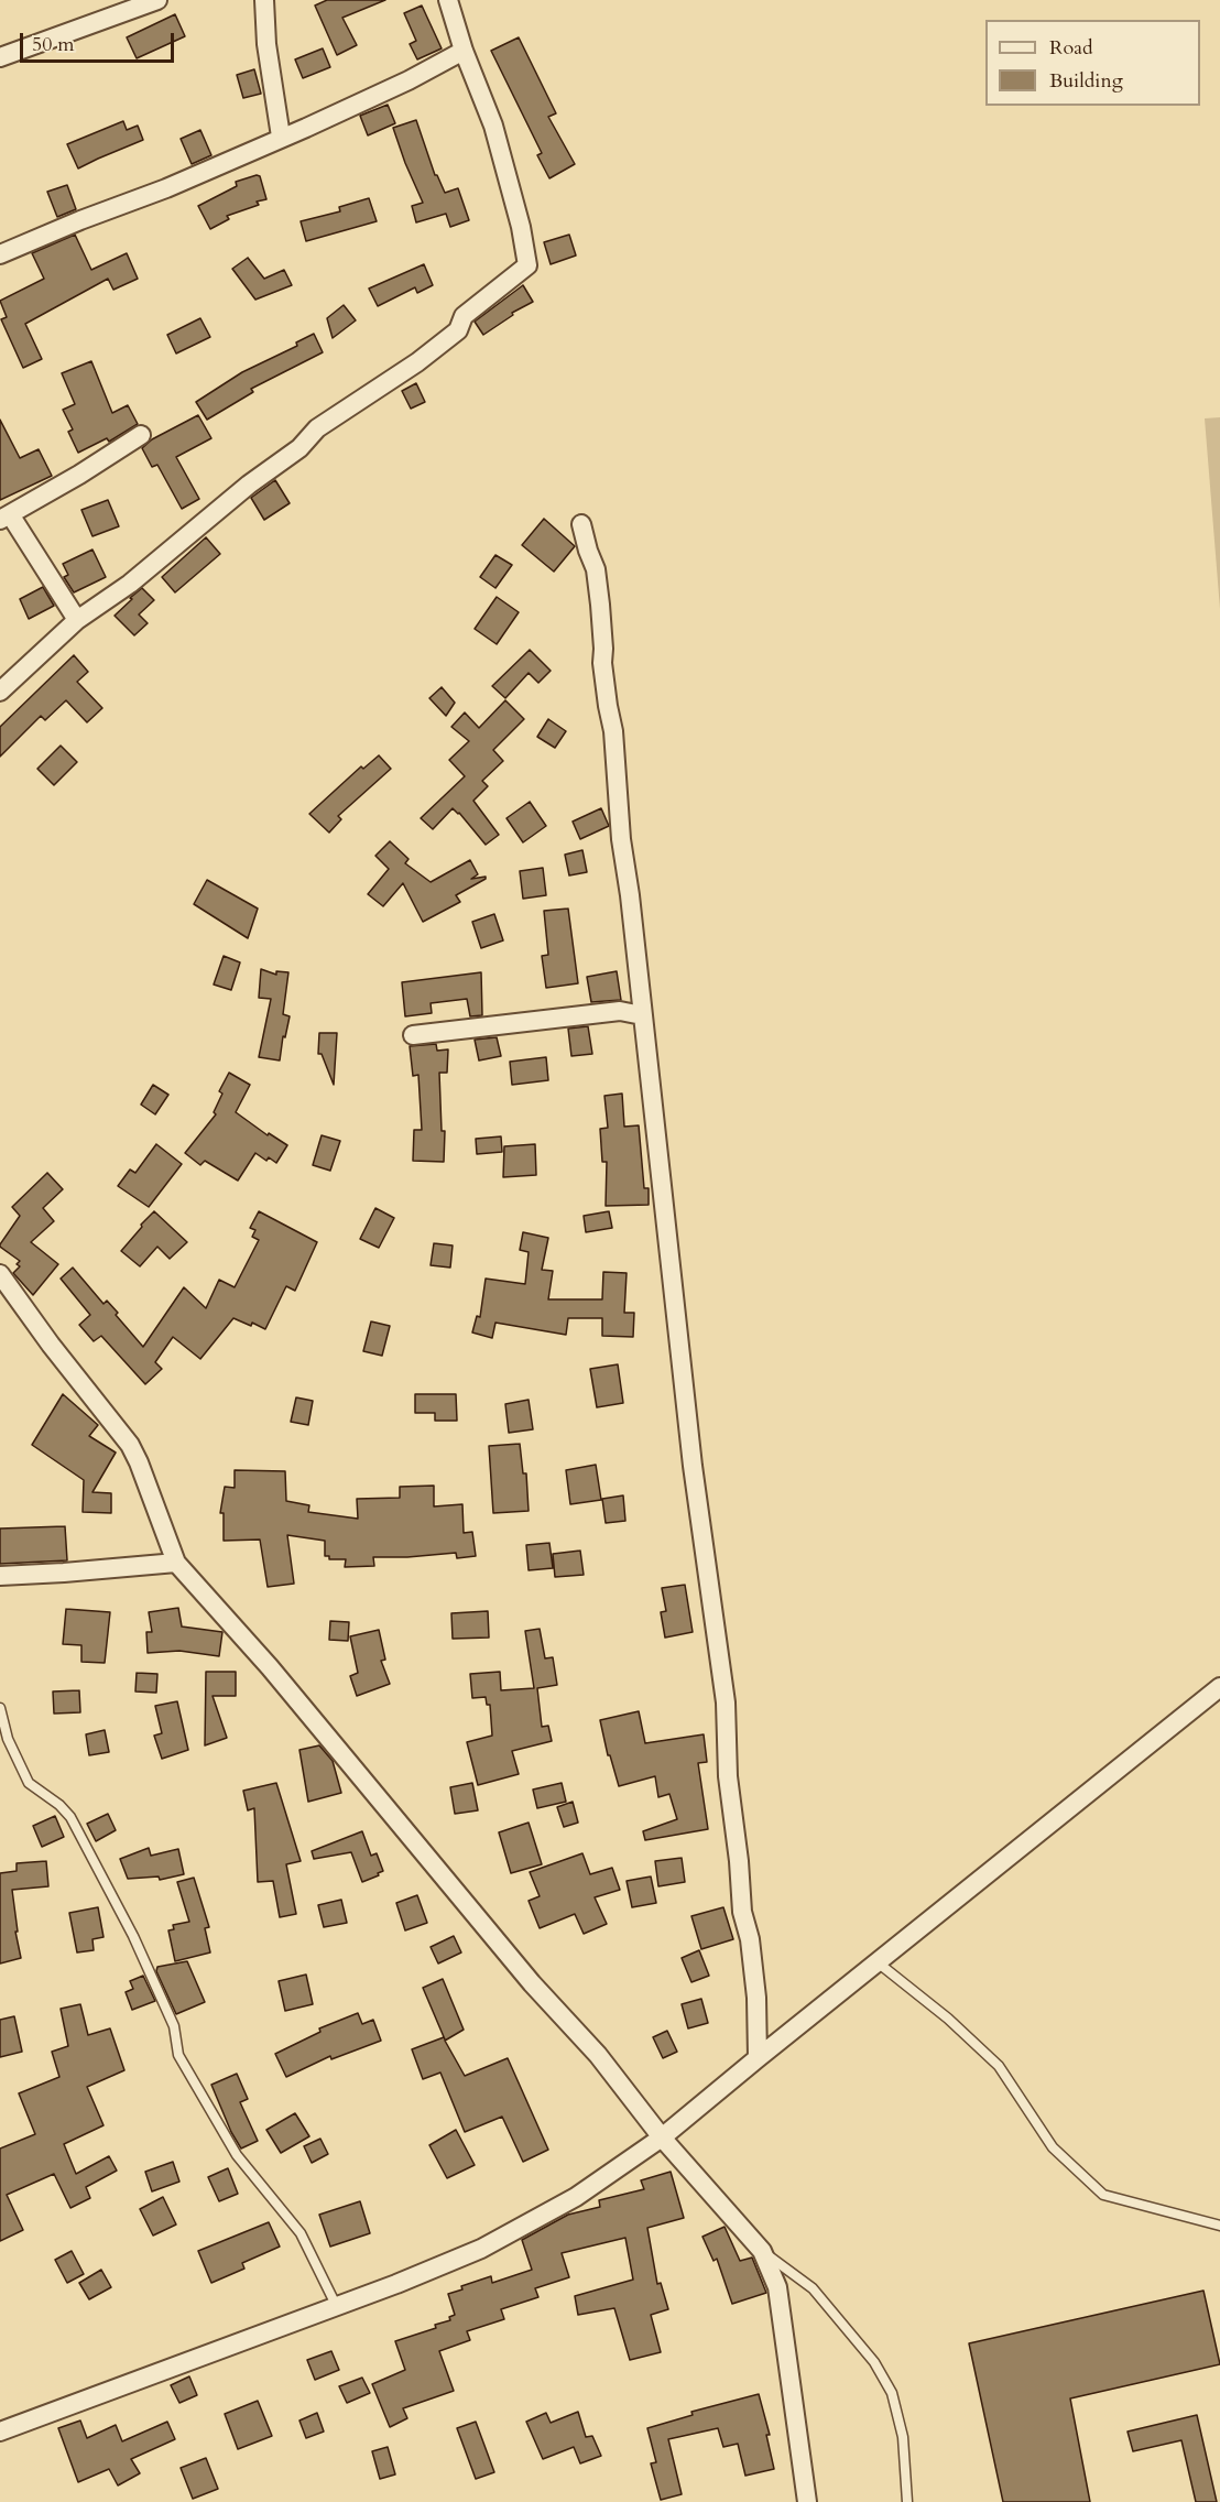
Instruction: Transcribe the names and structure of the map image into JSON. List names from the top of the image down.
{
  "legend": ["Road", "Building"],
  "scale_bar": "50 m"
}
